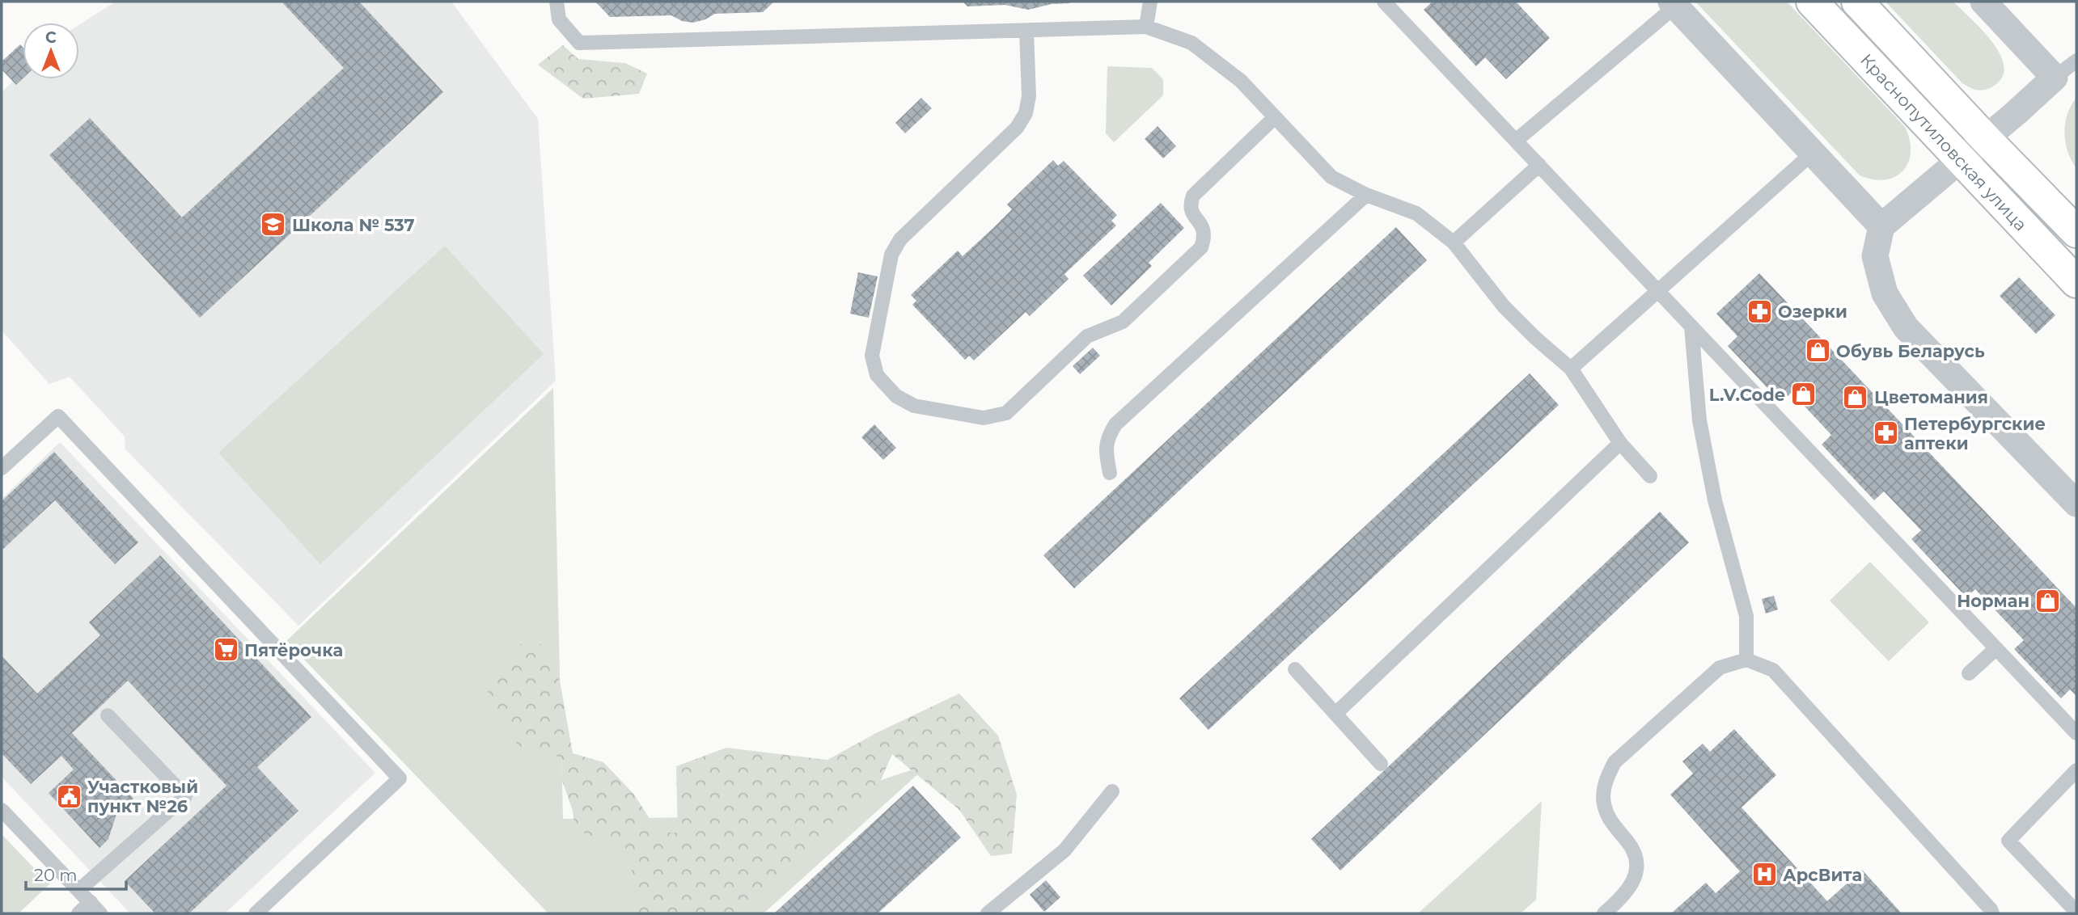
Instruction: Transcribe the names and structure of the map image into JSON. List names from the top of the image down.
{
  "streets": {
    "main road": ["Краснопутиловская улица"]
  },
  "places": {
    "school or university": ["Школа № 537"],
    "pharmacy": ["Озерки", "Петербургские аптеки"],
    "shop": [
      "Обувь Беларусь",
      "L.V.Code",
      "Цветомания",
      "Норман"
    ],
    "supermarket": ["Пятёрочка"],
    "public building": ["Участковый пункт №26"],
    "hospital": ["АрсВита"]
  },
  "scale_bar": "20 m",
  "north": "top"
}
